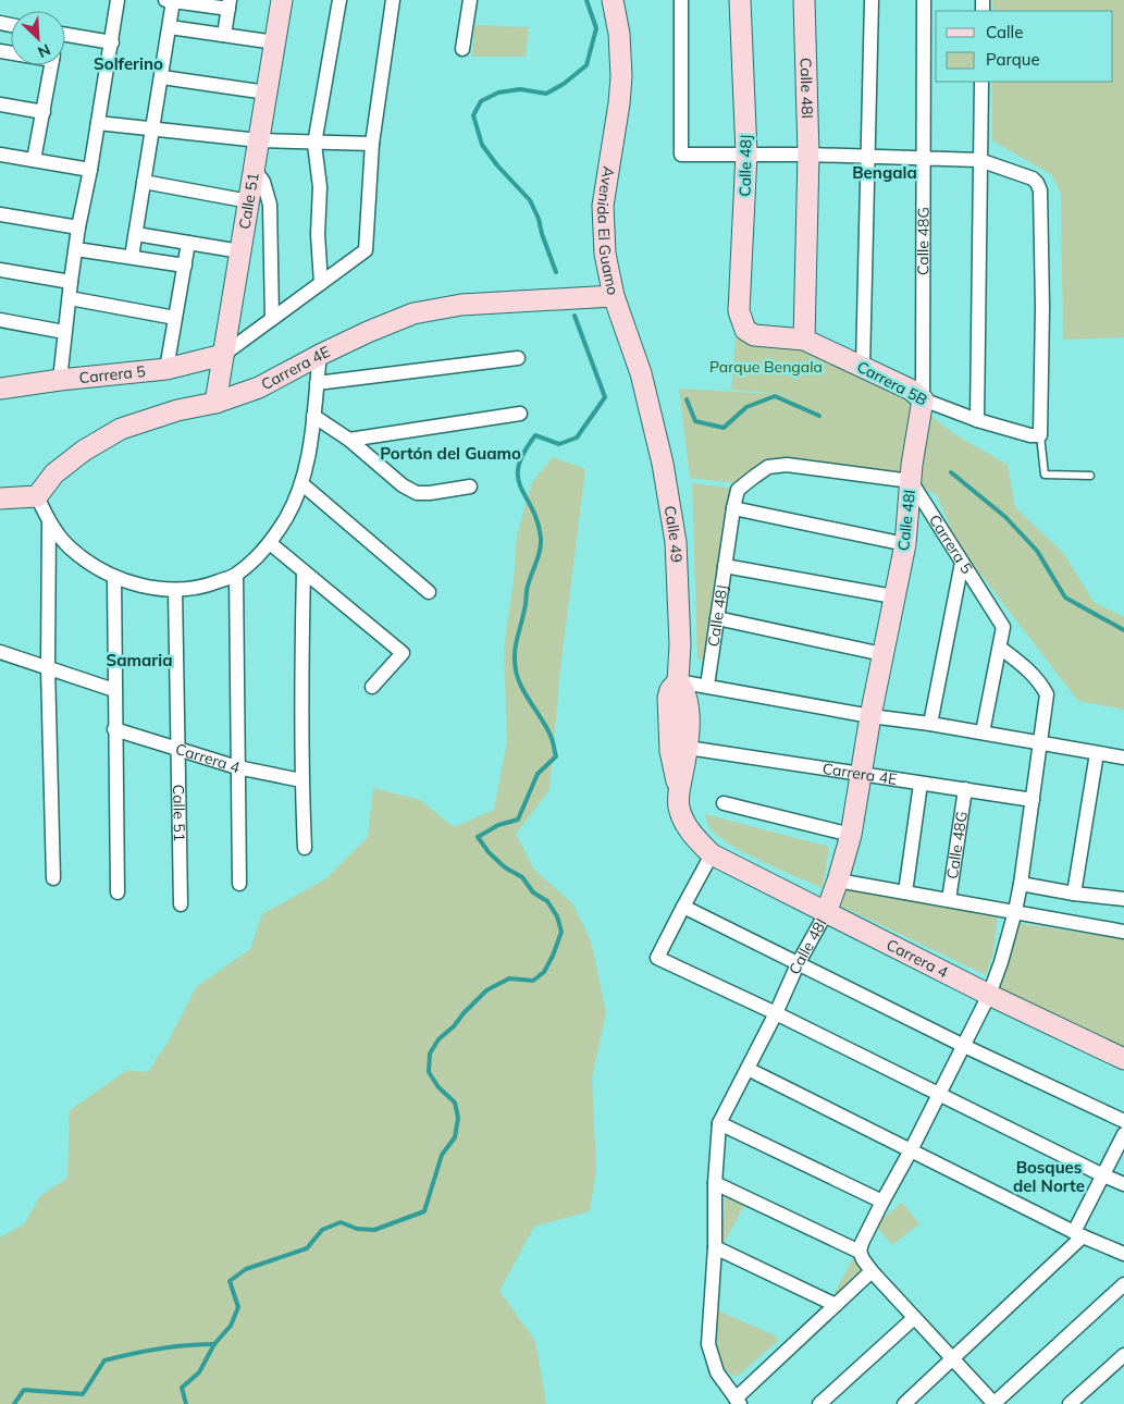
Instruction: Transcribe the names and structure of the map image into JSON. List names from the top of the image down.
{
  "streets": {
    "street": [
      "Calle 48I",
      "Calle 48J",
      "Calle 51",
      "Avenida El Guamo",
      "Calle 48G",
      "Carrera 4E",
      "Carrera 5",
      "Carrera 5B",
      "Calle 49",
      "Carrera 4"
    ]
  },
  "crossings": [
    ["Calle 48I", "Calle 48J"],
    ["Calle 48I", "Calle 48G"],
    ["Calle 48I", "Carrera 4E"],
    ["Calle 48I", "Carrera 5"],
    ["Calle 48I", "Carrera 5B"],
    ["Calle 48I", "Carrera 4"],
    ["Calle 48J", "Calle 48G"],
    ["Calle 48J", "Carrera 5"],
    ["Calle 48J", "Carrera 5B"],
    ["Calle 51", "Carrera 4E"],
    ["Calle 51", "Carrera 5"],
    ["Calle 51", "Carrera 4"],
    ["Avenida El Guamo", "Carrera 4E"],
    ["Avenida El Guamo", "Calle 49"],
    ["Calle 48G", "Carrera 4E"],
    ["Calle 48G", "Carrera 5"],
    ["Calle 48G", "Carrera 5B"]
  ],
  "districts": [
    "Solferino",
    "Bengala",
    "Portón del Guamo",
    "Samaria",
    "Bosques del Norte"
  ],
  "parks": ["Parque Bengala"],
  "legend": ["Calle", "Parque"],
  "north": "bottom right"
}
